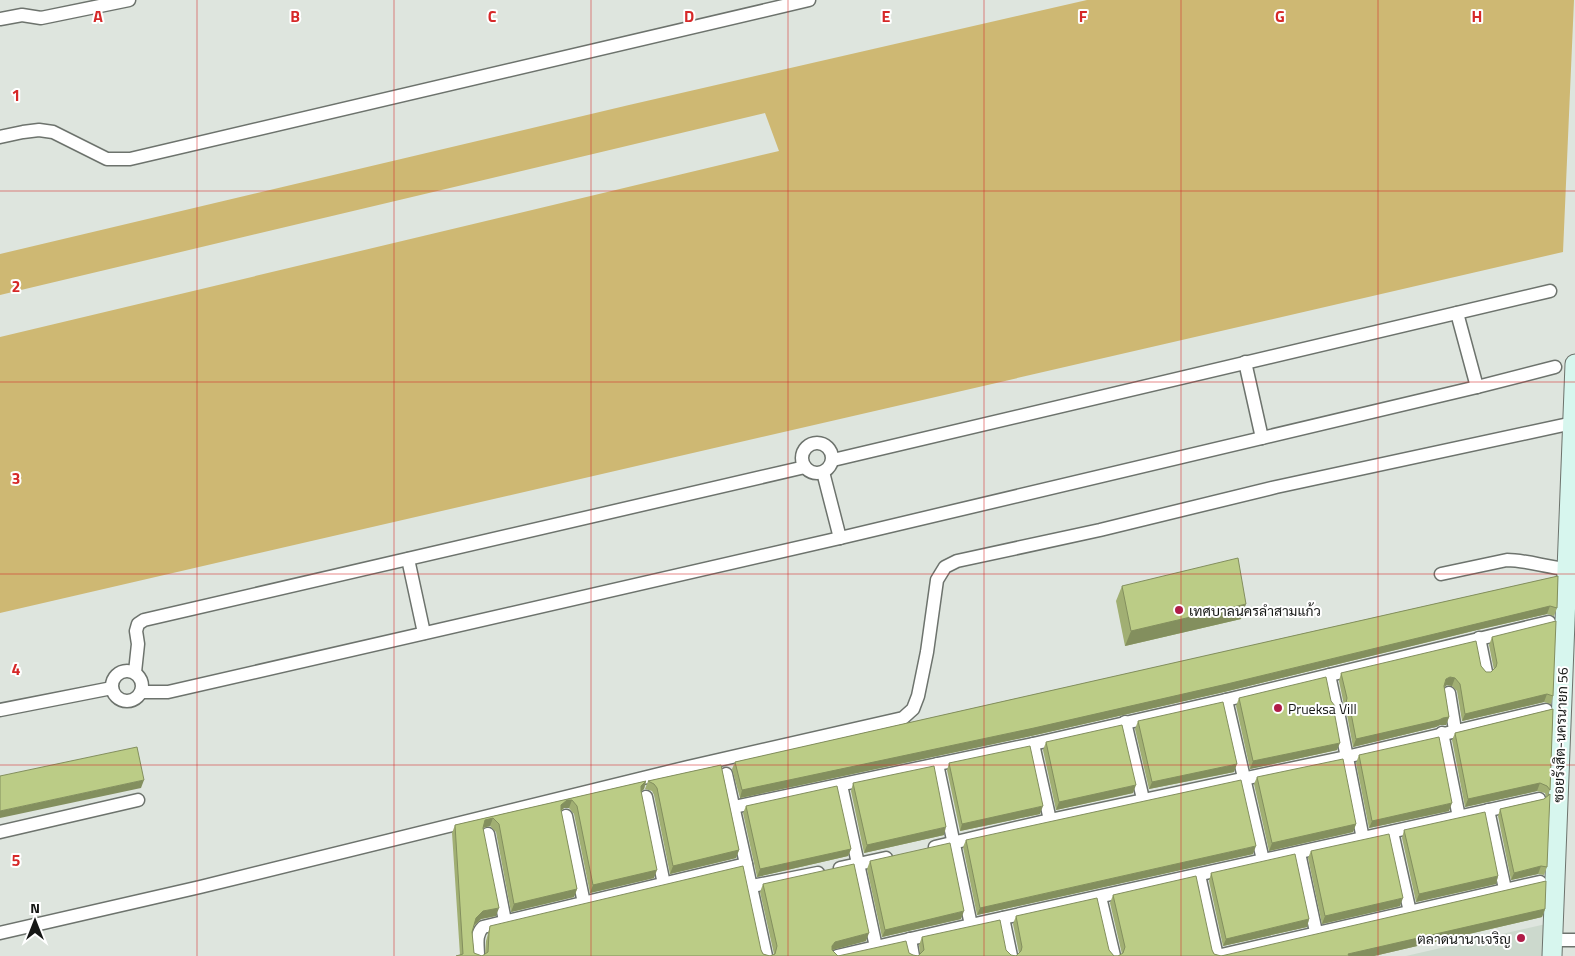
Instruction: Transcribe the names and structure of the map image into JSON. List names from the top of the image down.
{
  "streets": {
    "street": ["ซอยรังสิต-นครนายก 56"]
  },
  "places": ["เทศบาลนครลำสามแก้ว", "Prueksa Vill", "ตลาดนานาเจริญ"],
  "north": "top",
  "grid": {
    "columns": [
      "A",
      "B",
      "C",
      "D",
      "E",
      "F",
      "G",
      "H"
    ],
    "rows": [
      "1",
      "2",
      "3",
      "4",
      "5"
    ]
  }
}
